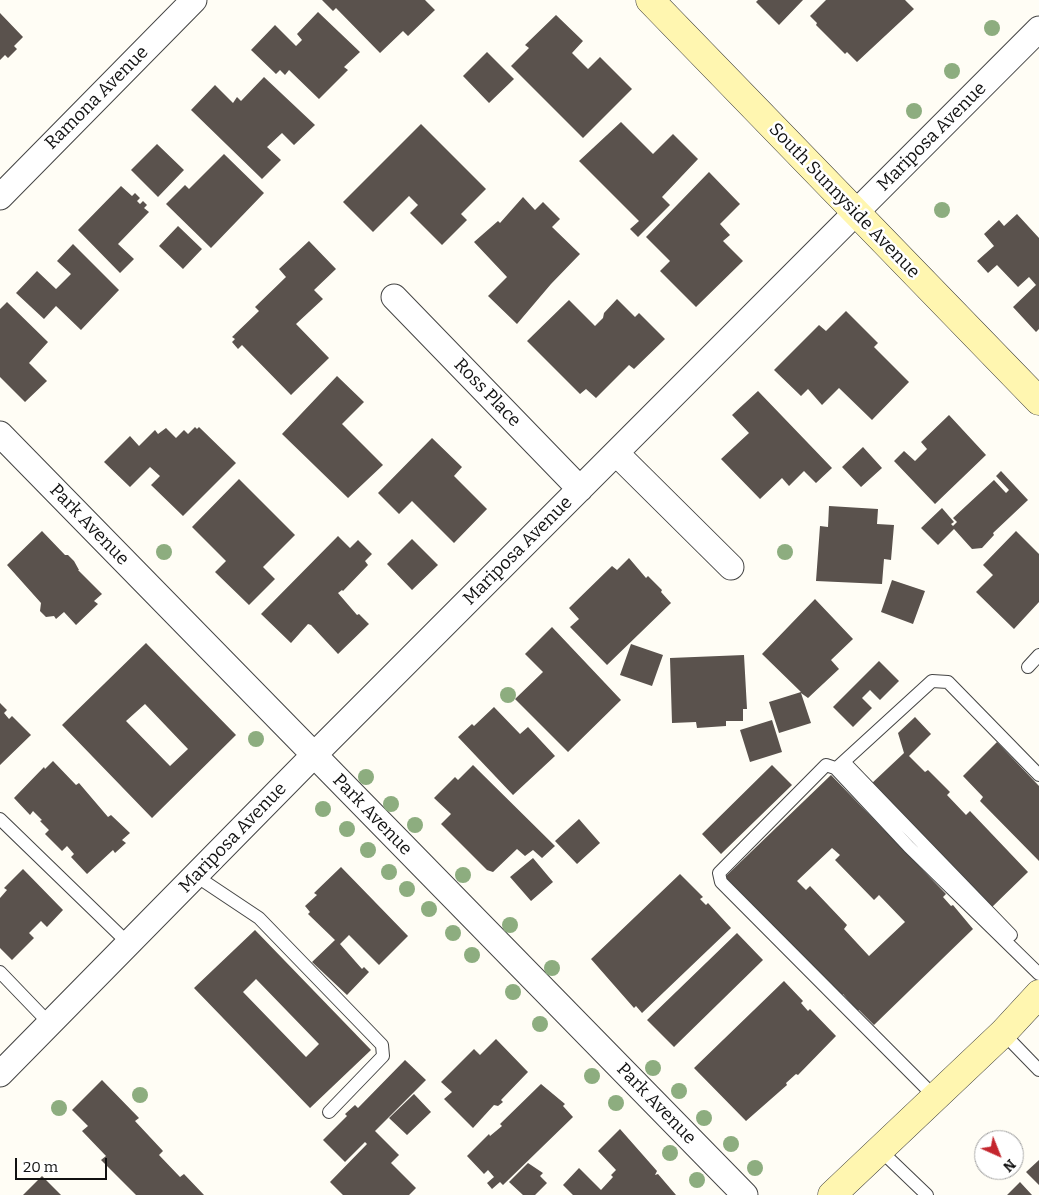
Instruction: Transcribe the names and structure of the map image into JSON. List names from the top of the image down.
{
  "streets": {
    "street": [
      "Ramona Avenue",
      "Mariposa Avenue",
      "South Sunnyside Avenue",
      "Ross Place",
      "Park Avenue"
    ]
  },
  "crossings": [
    ["Mariposa Avenue", "South Sunnyside Avenue"],
    ["Mariposa Avenue", "Ross Place"],
    ["Mariposa Avenue", "Park Avenue"]
  ],
  "scale_bar": "20 m",
  "north": "bottom right"
}
